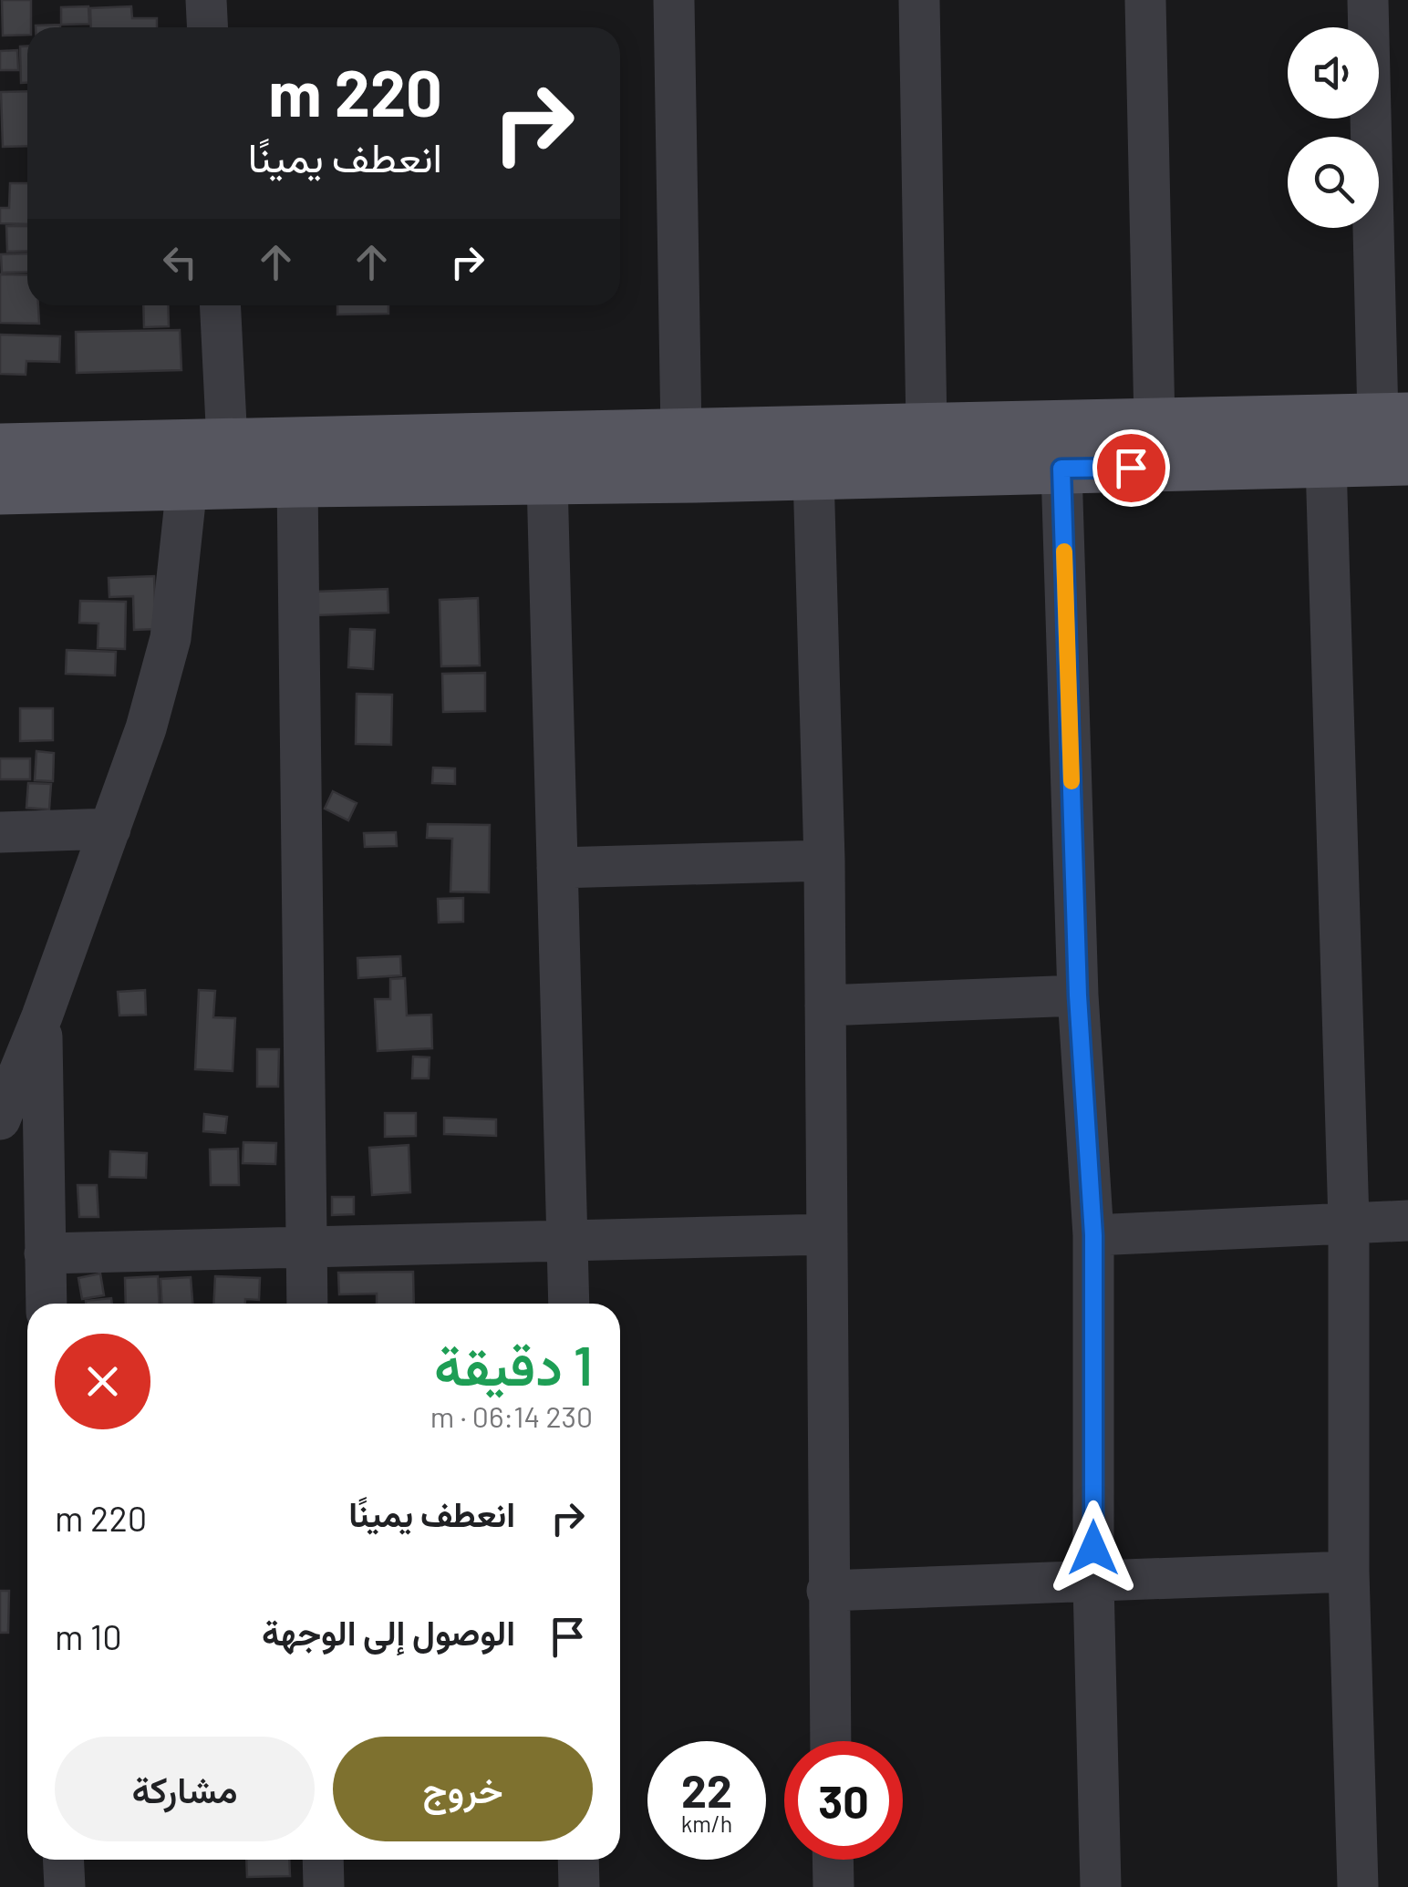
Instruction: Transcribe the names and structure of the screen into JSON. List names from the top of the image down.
{
  "page": {
    "turn": ["220 m", "انعطف يمينًا"],
    "heading": ["1 دقيقة", "230 m · 06:14"],
    "list": [
      {
        "name": "انعطف يمينًا",
        "value": "220 m"
      },
      {
        "name": "الوصول إلى الوجهة",
        "value": "10 m"
      }
    ],
    "buttons": ["خروج", "مشاركة"],
    "speed": "22 km/h",
    "limit": "30"
  }
}
